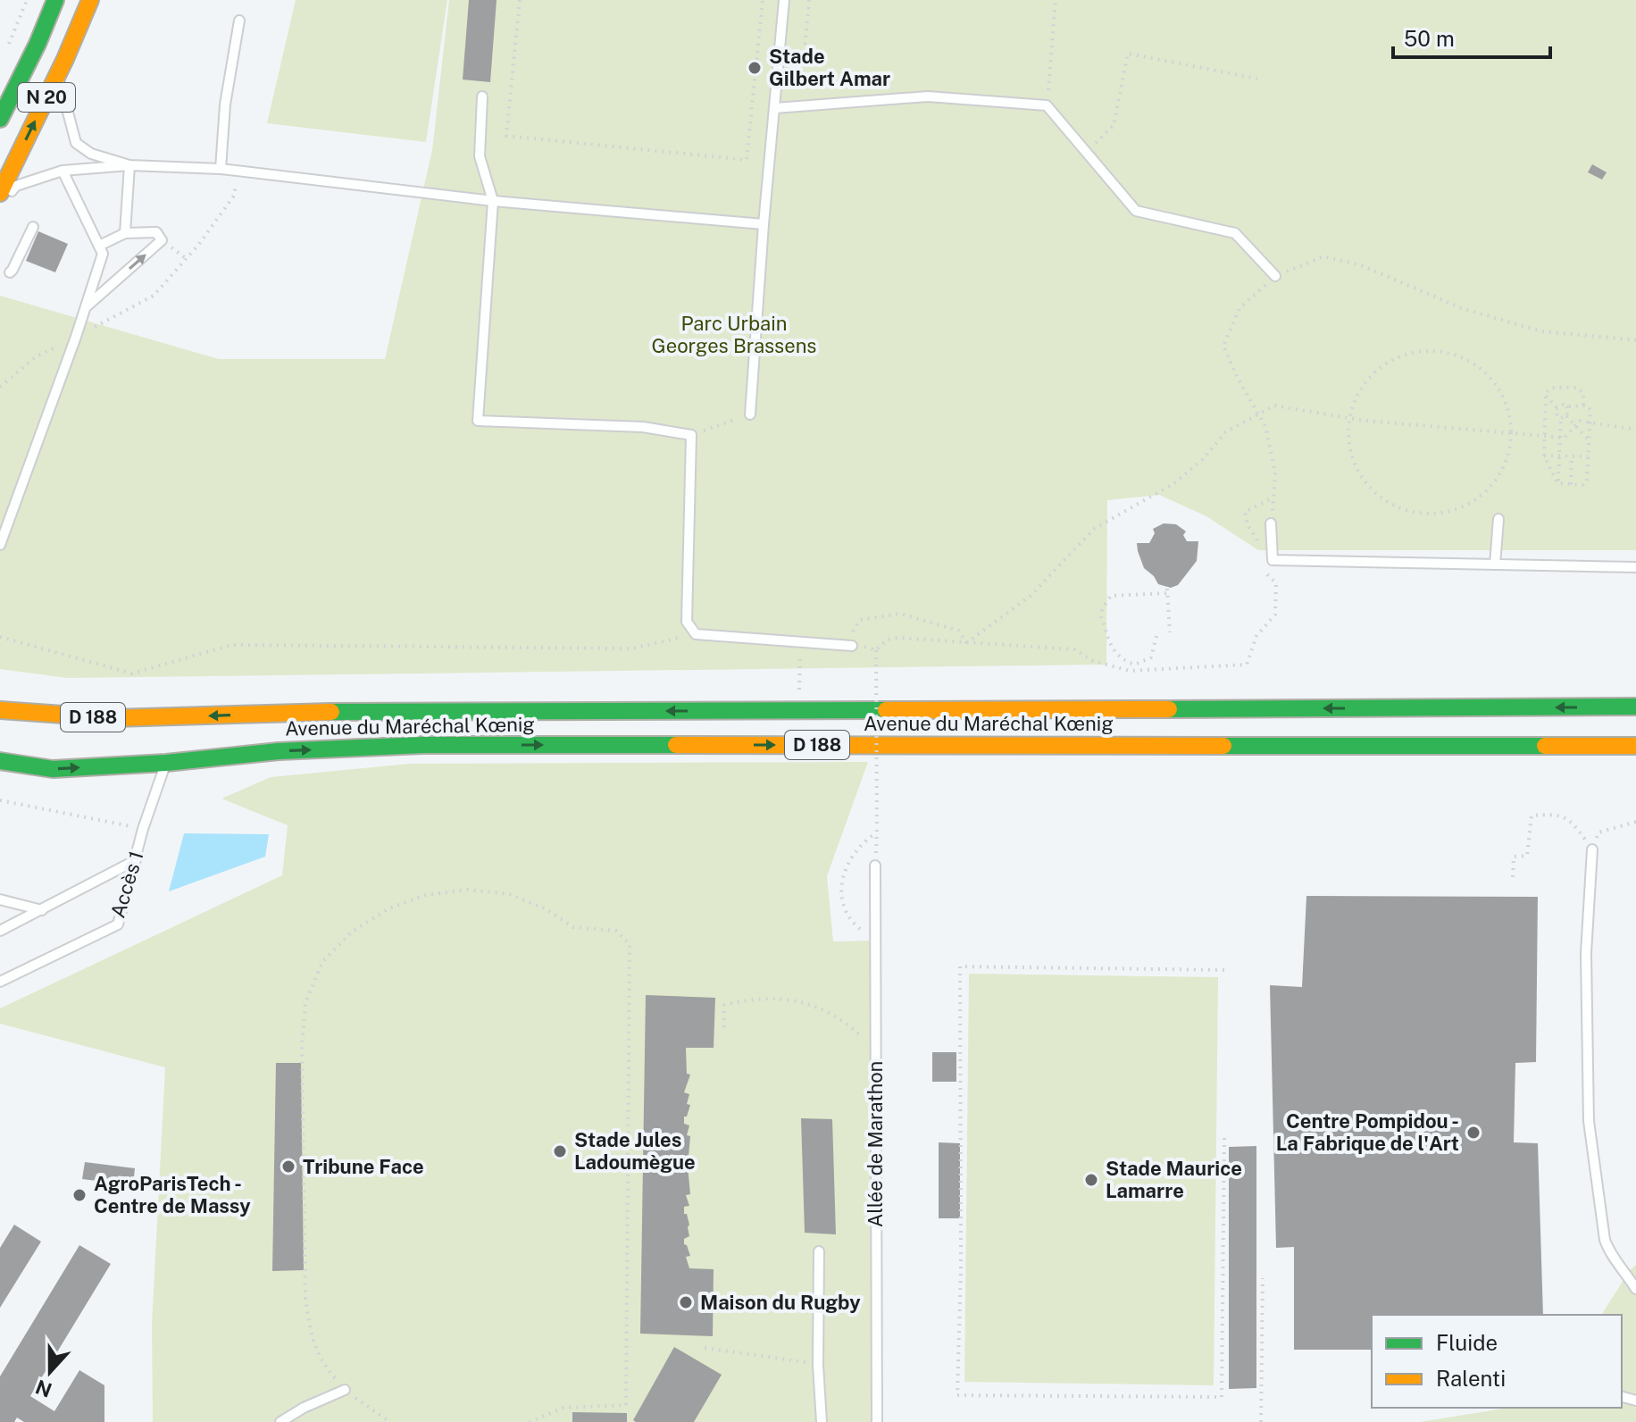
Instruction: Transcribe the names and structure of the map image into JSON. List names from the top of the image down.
{
  "streets": {
    "main road": ["N 20", "D 188", "Avenue du Maréchal Kœnig"],
    "lane": ["Accès 1", "Allée de Marathon"]
  },
  "crossings": [
    ["Avenue du Maréchal Kœnig", "Accès 1"]
  ],
  "parks": ["Parc Urbain Georges Brassens"],
  "places": [
    "Stade Gilbert Amar",
    "Centre Pompidou - La Fabrique de l'Art",
    "Stade Jules Ladoumègue",
    "Tribune Face",
    "Stade Maurice Lamarre",
    "AgroParisTech - Centre de Massy",
    "Maison du Rugby"
  ],
  "legend": ["Fluide", "Ralenti"],
  "scale_bar": "50 m",
  "north": "bottom"
}
